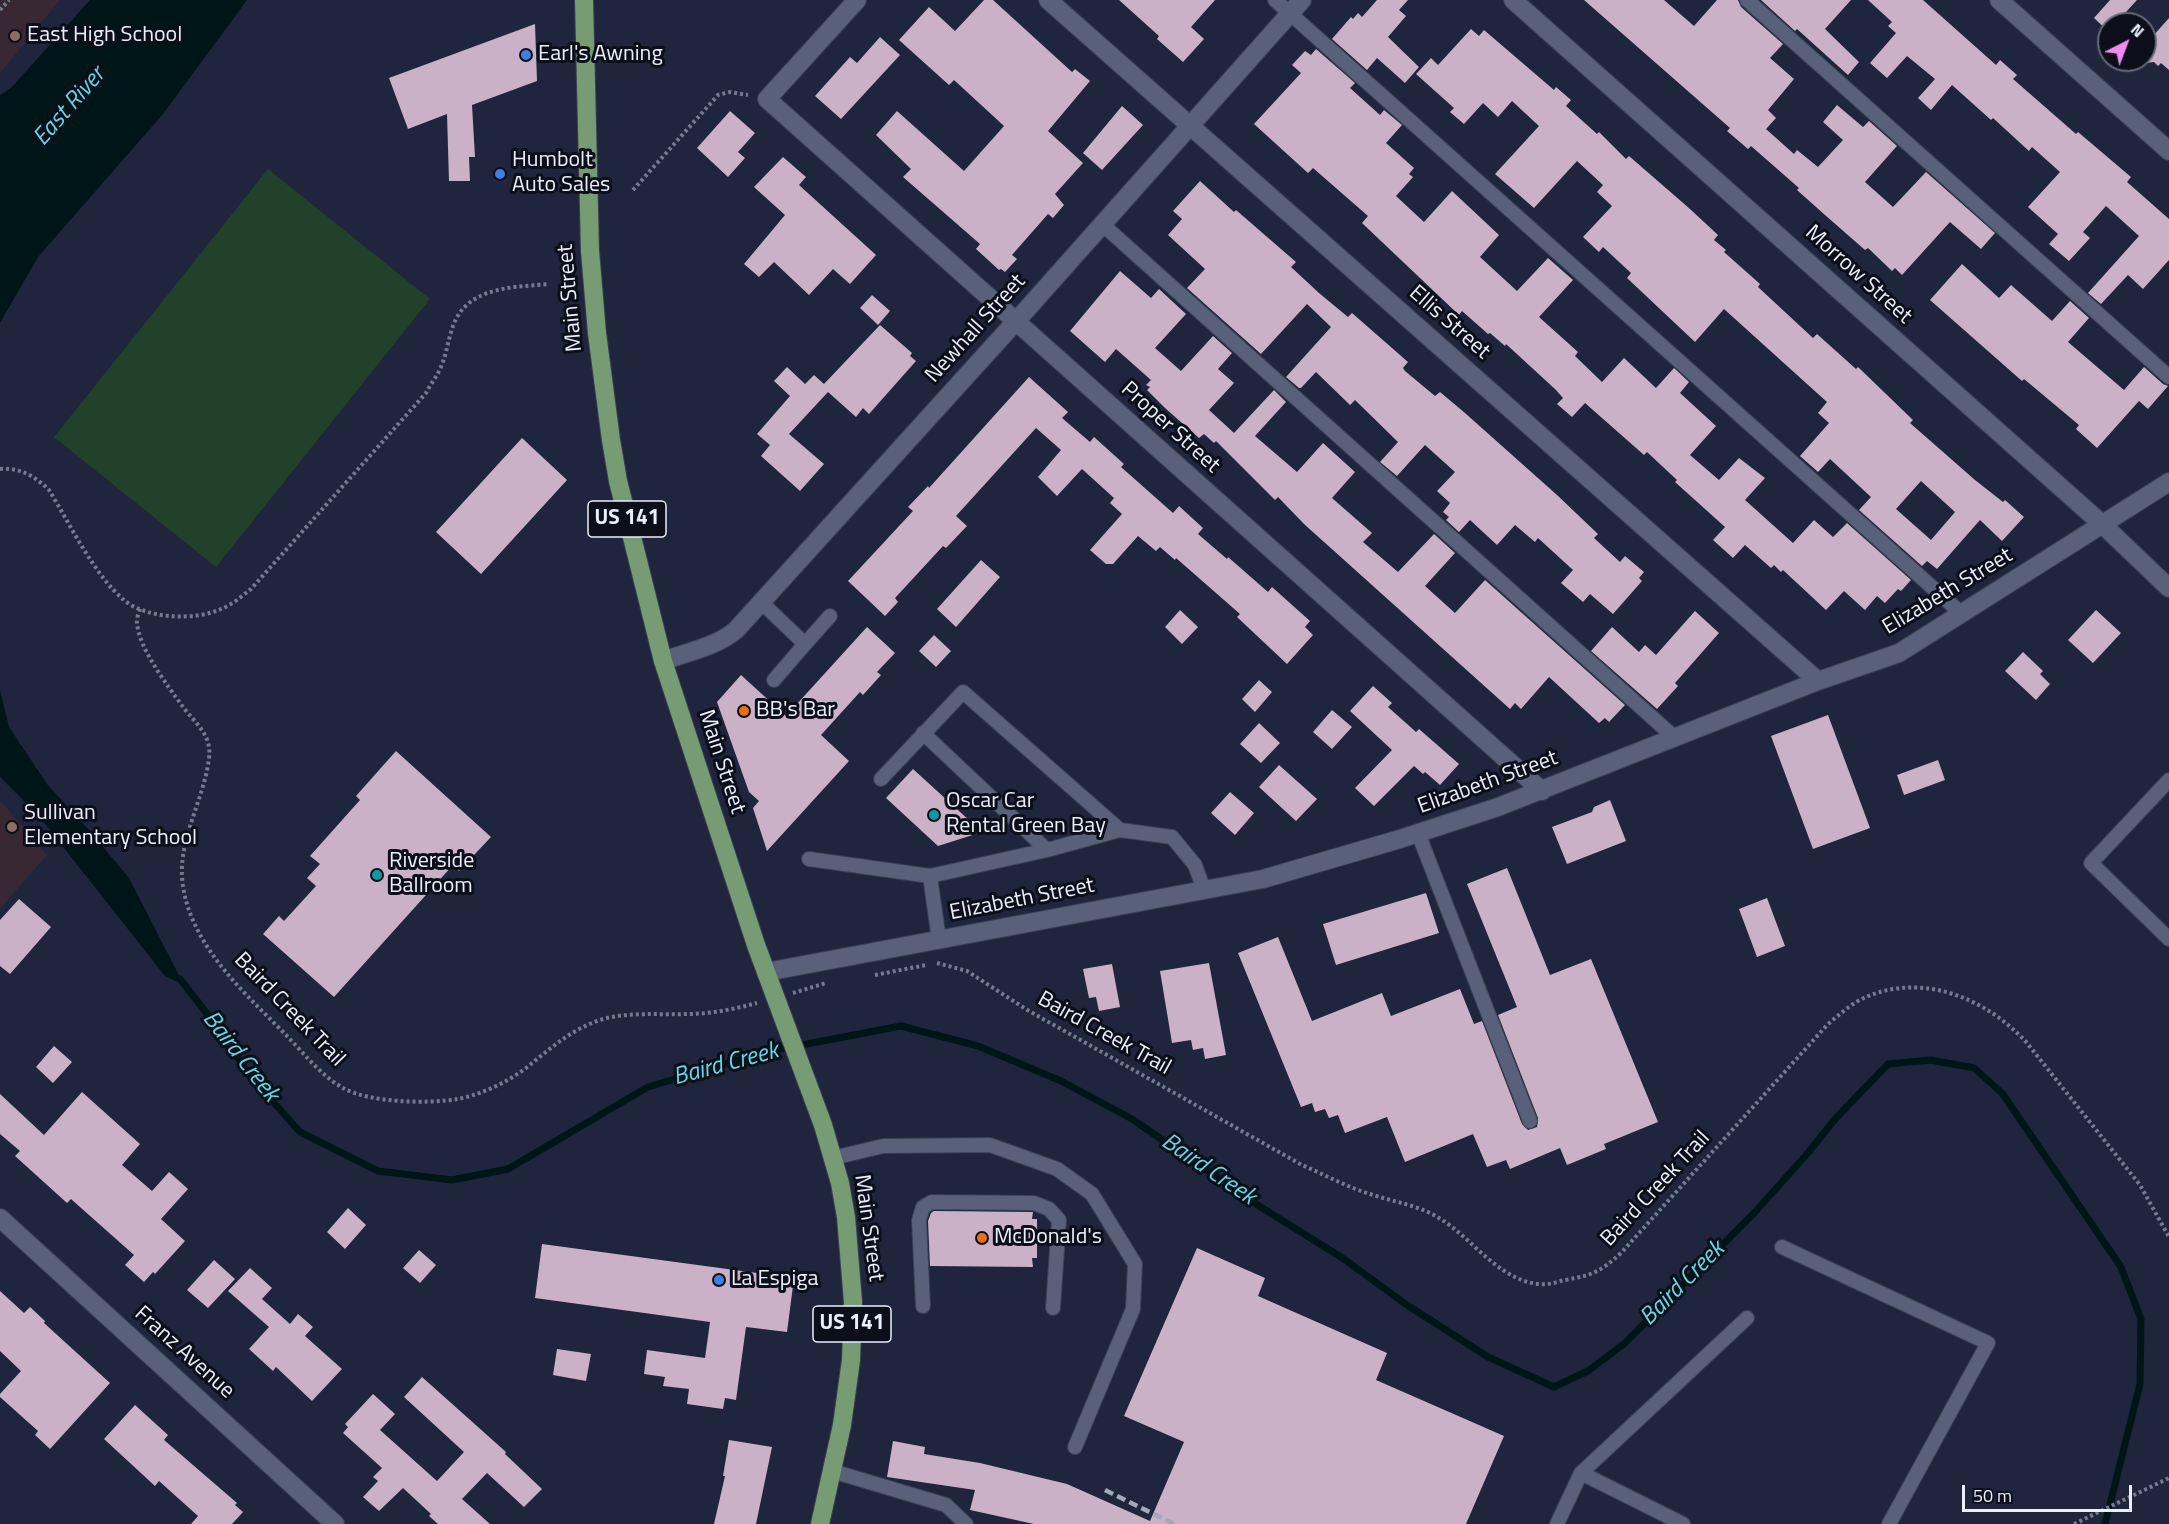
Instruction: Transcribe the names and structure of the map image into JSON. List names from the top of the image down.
{
  "streets": {
    "main road": ["Main Street", "US 141"],
    "street": [
      "Morrow Street",
      "Ellis Street",
      "Newhall Street",
      "Proper Street",
      "Elizabeth Street",
      "Franz Avenue"
    ],
    "path": ["Baird Creek Trail"]
  },
  "crossings": [
    ["Morrow Street", "Elizabeth Street"],
    ["Main Street", "Newhall Street"],
    ["Main Street", "Elizabeth Street"],
    ["Main Street", "Baird Creek Trail"],
    ["Ellis Street", "Newhall Street"],
    ["Ellis Street", "Elizabeth Street"],
    ["Newhall Street", "Proper Street"],
    ["Proper Street", "Elizabeth Street"]
  ],
  "water": ["East River", "Baird Creek"],
  "places": [
    "East High School",
    "Earl's Awning",
    "Humbolt Auto Sales",
    "BB's Bar",
    "Oscar Car Rental Green Bay",
    "Sullivan Elementary School",
    "Riverside Ballroom",
    "McDonald's",
    "La Espiga"
  ],
  "scale_bar": "50 m",
  "north": "top right"
}
